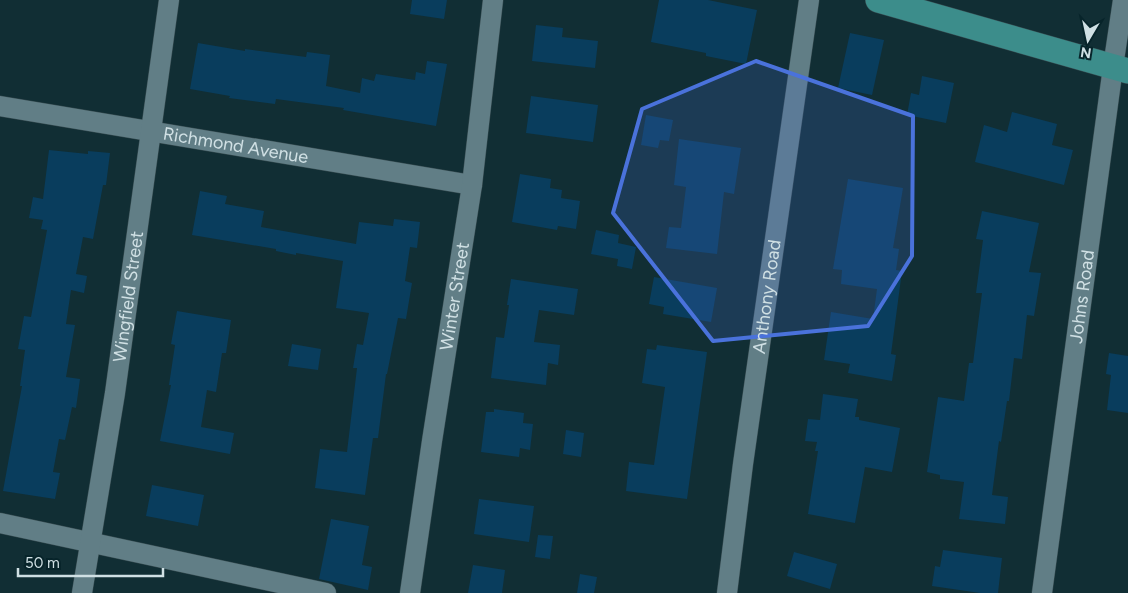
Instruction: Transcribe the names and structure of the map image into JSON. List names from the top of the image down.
{
  "streets": {
    "street": [
      "Richmond Avenue",
      "Anthony Road",
      "Johns Road",
      "Wingfield Street",
      "Winter Street"
    ]
  },
  "crossings": [
    ["Richmond Avenue", "Wingfield Street"],
    ["Richmond Avenue", "Winter Street"]
  ],
  "scale_bar": "50 m",
  "north": "bottom"
}
